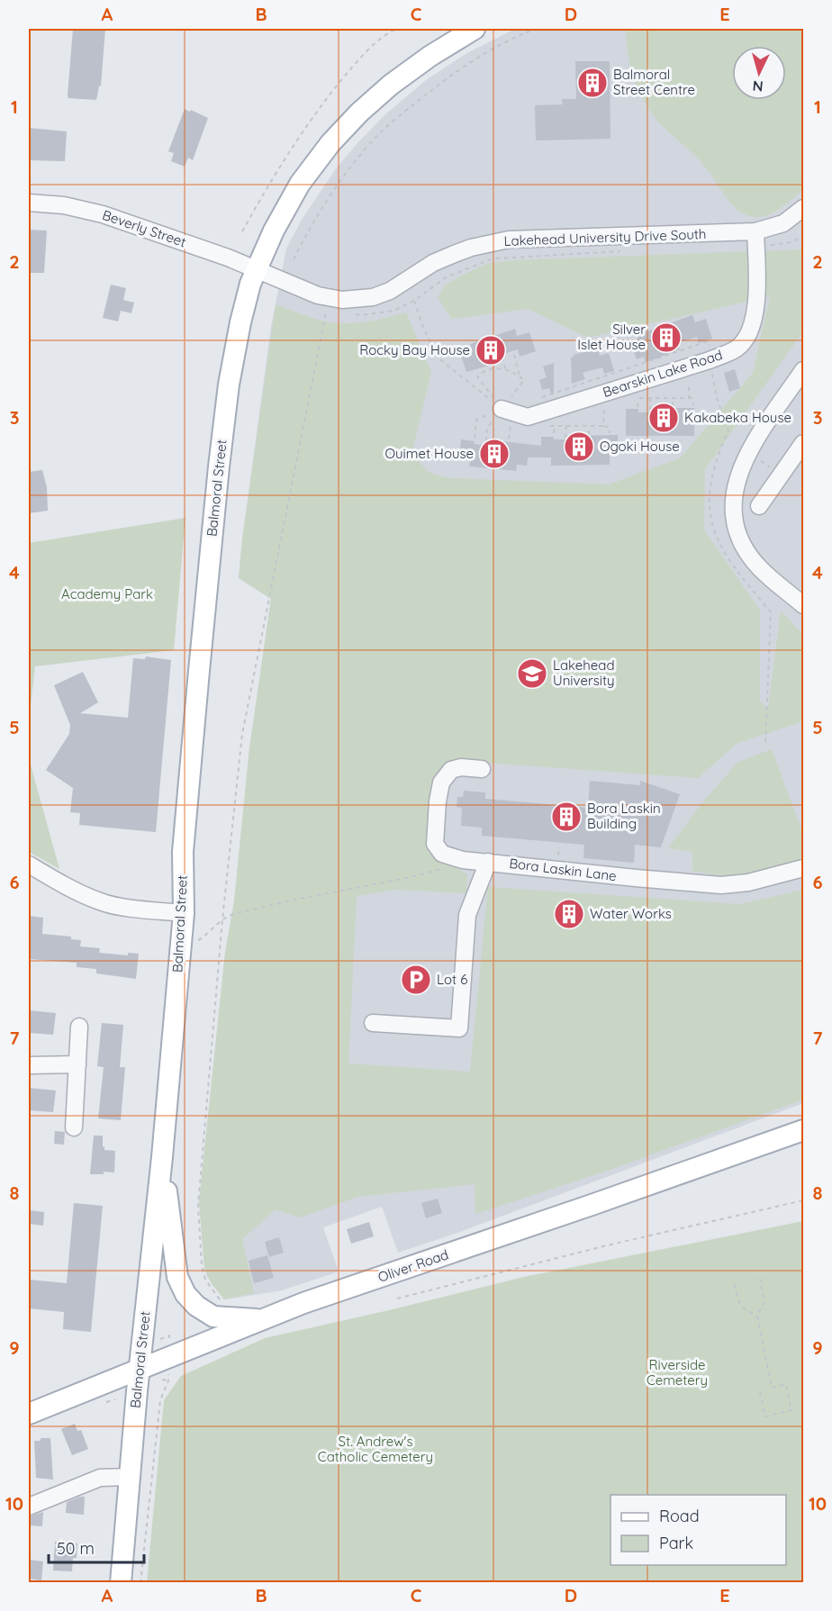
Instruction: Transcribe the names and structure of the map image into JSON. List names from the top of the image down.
{
  "streets": {
    "main road": ["Balmoral Street", "Oliver Road"],
    "street": [
      "Beverly Street",
      "Lakehead University Drive South",
      "Bearskin Lake Road",
      "Bora Laskin Lane"
    ]
  },
  "crossings": [
    ["Beverly Street", "Lakehead University Drive South"],
    ["Beverly Street", "Balmoral Street"],
    ["Lakehead University Drive South", "Bearskin Lake Road"],
    ["Lakehead University Drive South", "Balmoral Street"],
    ["Balmoral Street", "Oliver Road"]
  ],
  "parks": ["Academy Park", "Riverside Cemetery", "St. Andrew's Catholic Cemetery"],
  "places": {
    "building": [
      "Balmoral Street Centre",
      "Silver Islet House",
      "Rocky Bay House",
      "Kakabeka House",
      "Ogoki House",
      "Ouimet House",
      "Bora Laskin Building",
      "Water Works"
    ],
    "school or university": ["Lakehead University"],
    "parking": ["Lot 6"]
  },
  "legend": ["Road", "Park"],
  "scale_bar": "50 m",
  "north": "bottom",
  "grid": {
    "columns": [
      "A",
      "B",
      "C",
      "D",
      "E"
    ],
    "rows": [
      "1",
      "2",
      "3",
      "4",
      "5",
      "6",
      "7",
      "8",
      "9",
      "10"
    ]
  }
}
